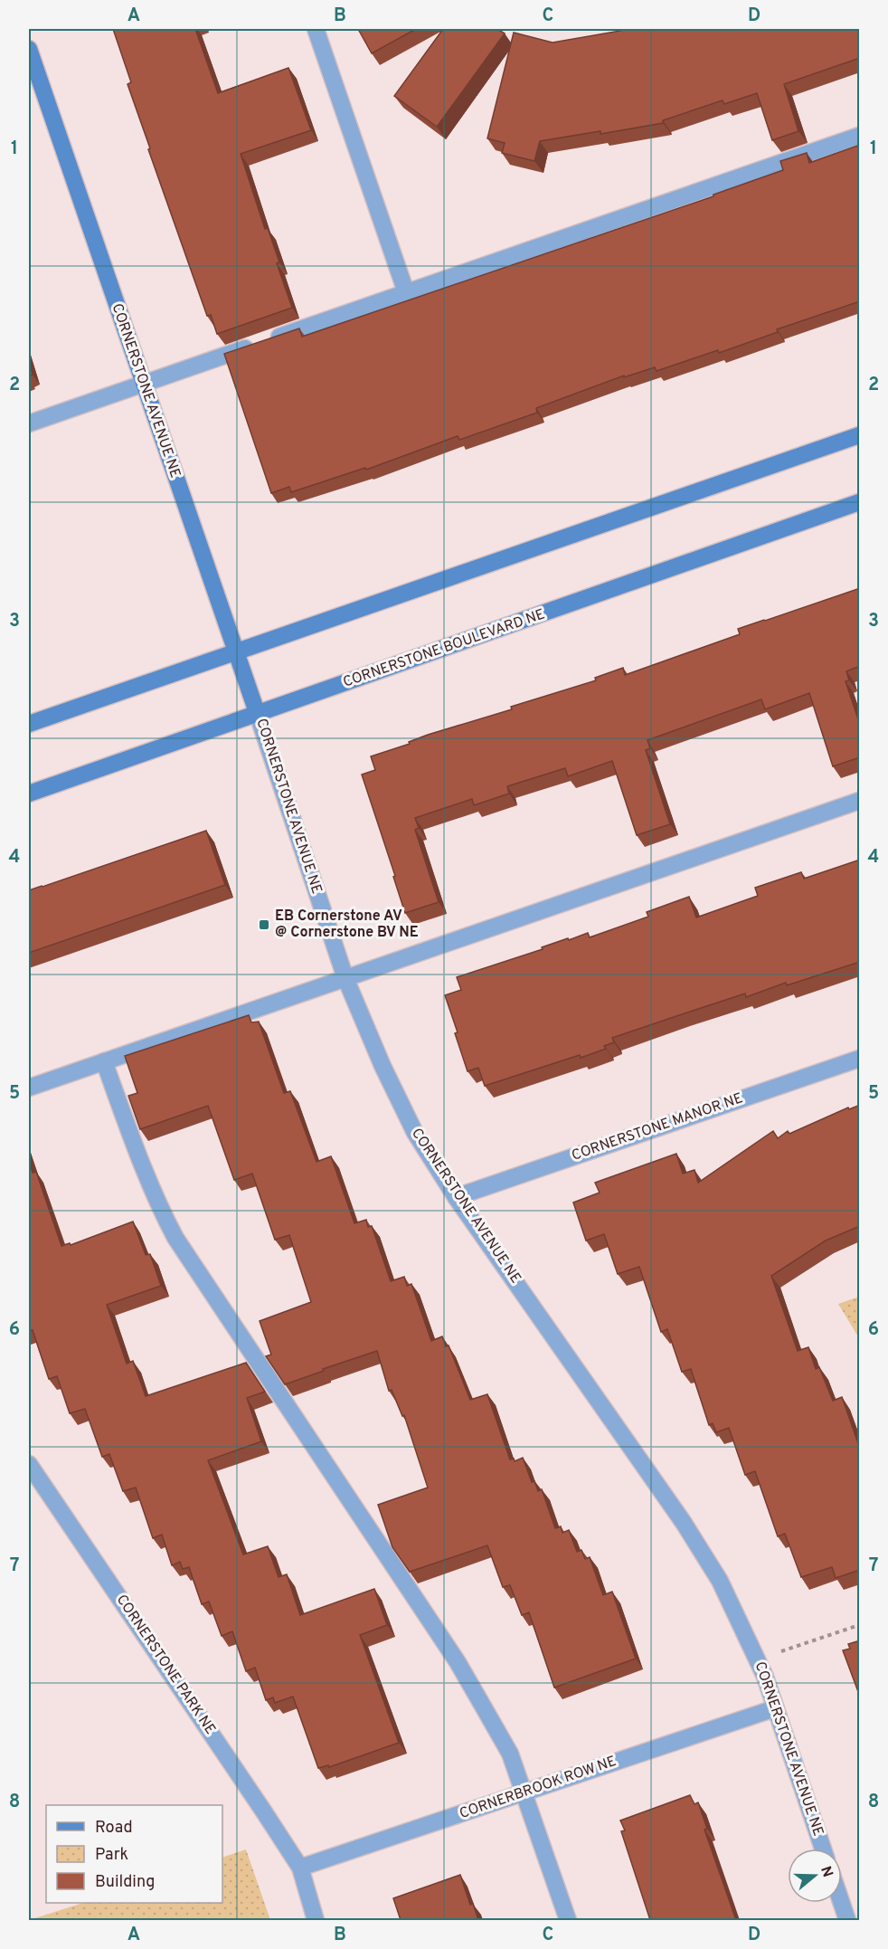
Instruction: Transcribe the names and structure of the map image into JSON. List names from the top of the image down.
{
  "streets": {
    "street": [
      "CORNERSTONE AVENUE NE",
      "CORNERSTONE BOULEVARD NE",
      "CORNERSTONE MANOR NE",
      "CORNERSTONE PARK NE",
      "CORNERBROOK ROW NE"
    ]
  },
  "crossings": [
    ["CORNERSTONE AVENUE NE", "CORNERSTONE BOULEVARD NE"],
    ["CORNERSTONE AVENUE NE", "CORNERSTONE MANOR NE"],
    ["CORNERSTONE AVENUE NE", "CORNERBROOK ROW NE"],
    ["CORNERSTONE PARK NE", "CORNERBROOK ROW NE"]
  ],
  "places": {
    "transit": ["EB Cornerstone AV @ Cornerstone BV NE"]
  },
  "legend": ["Road", "Park", "Building"],
  "north": "right",
  "grid": {
    "columns": [
      "A",
      "B",
      "C",
      "D"
    ],
    "rows": [
      "1",
      "2",
      "3",
      "4",
      "5",
      "6",
      "7",
      "8"
    ]
  }
}
